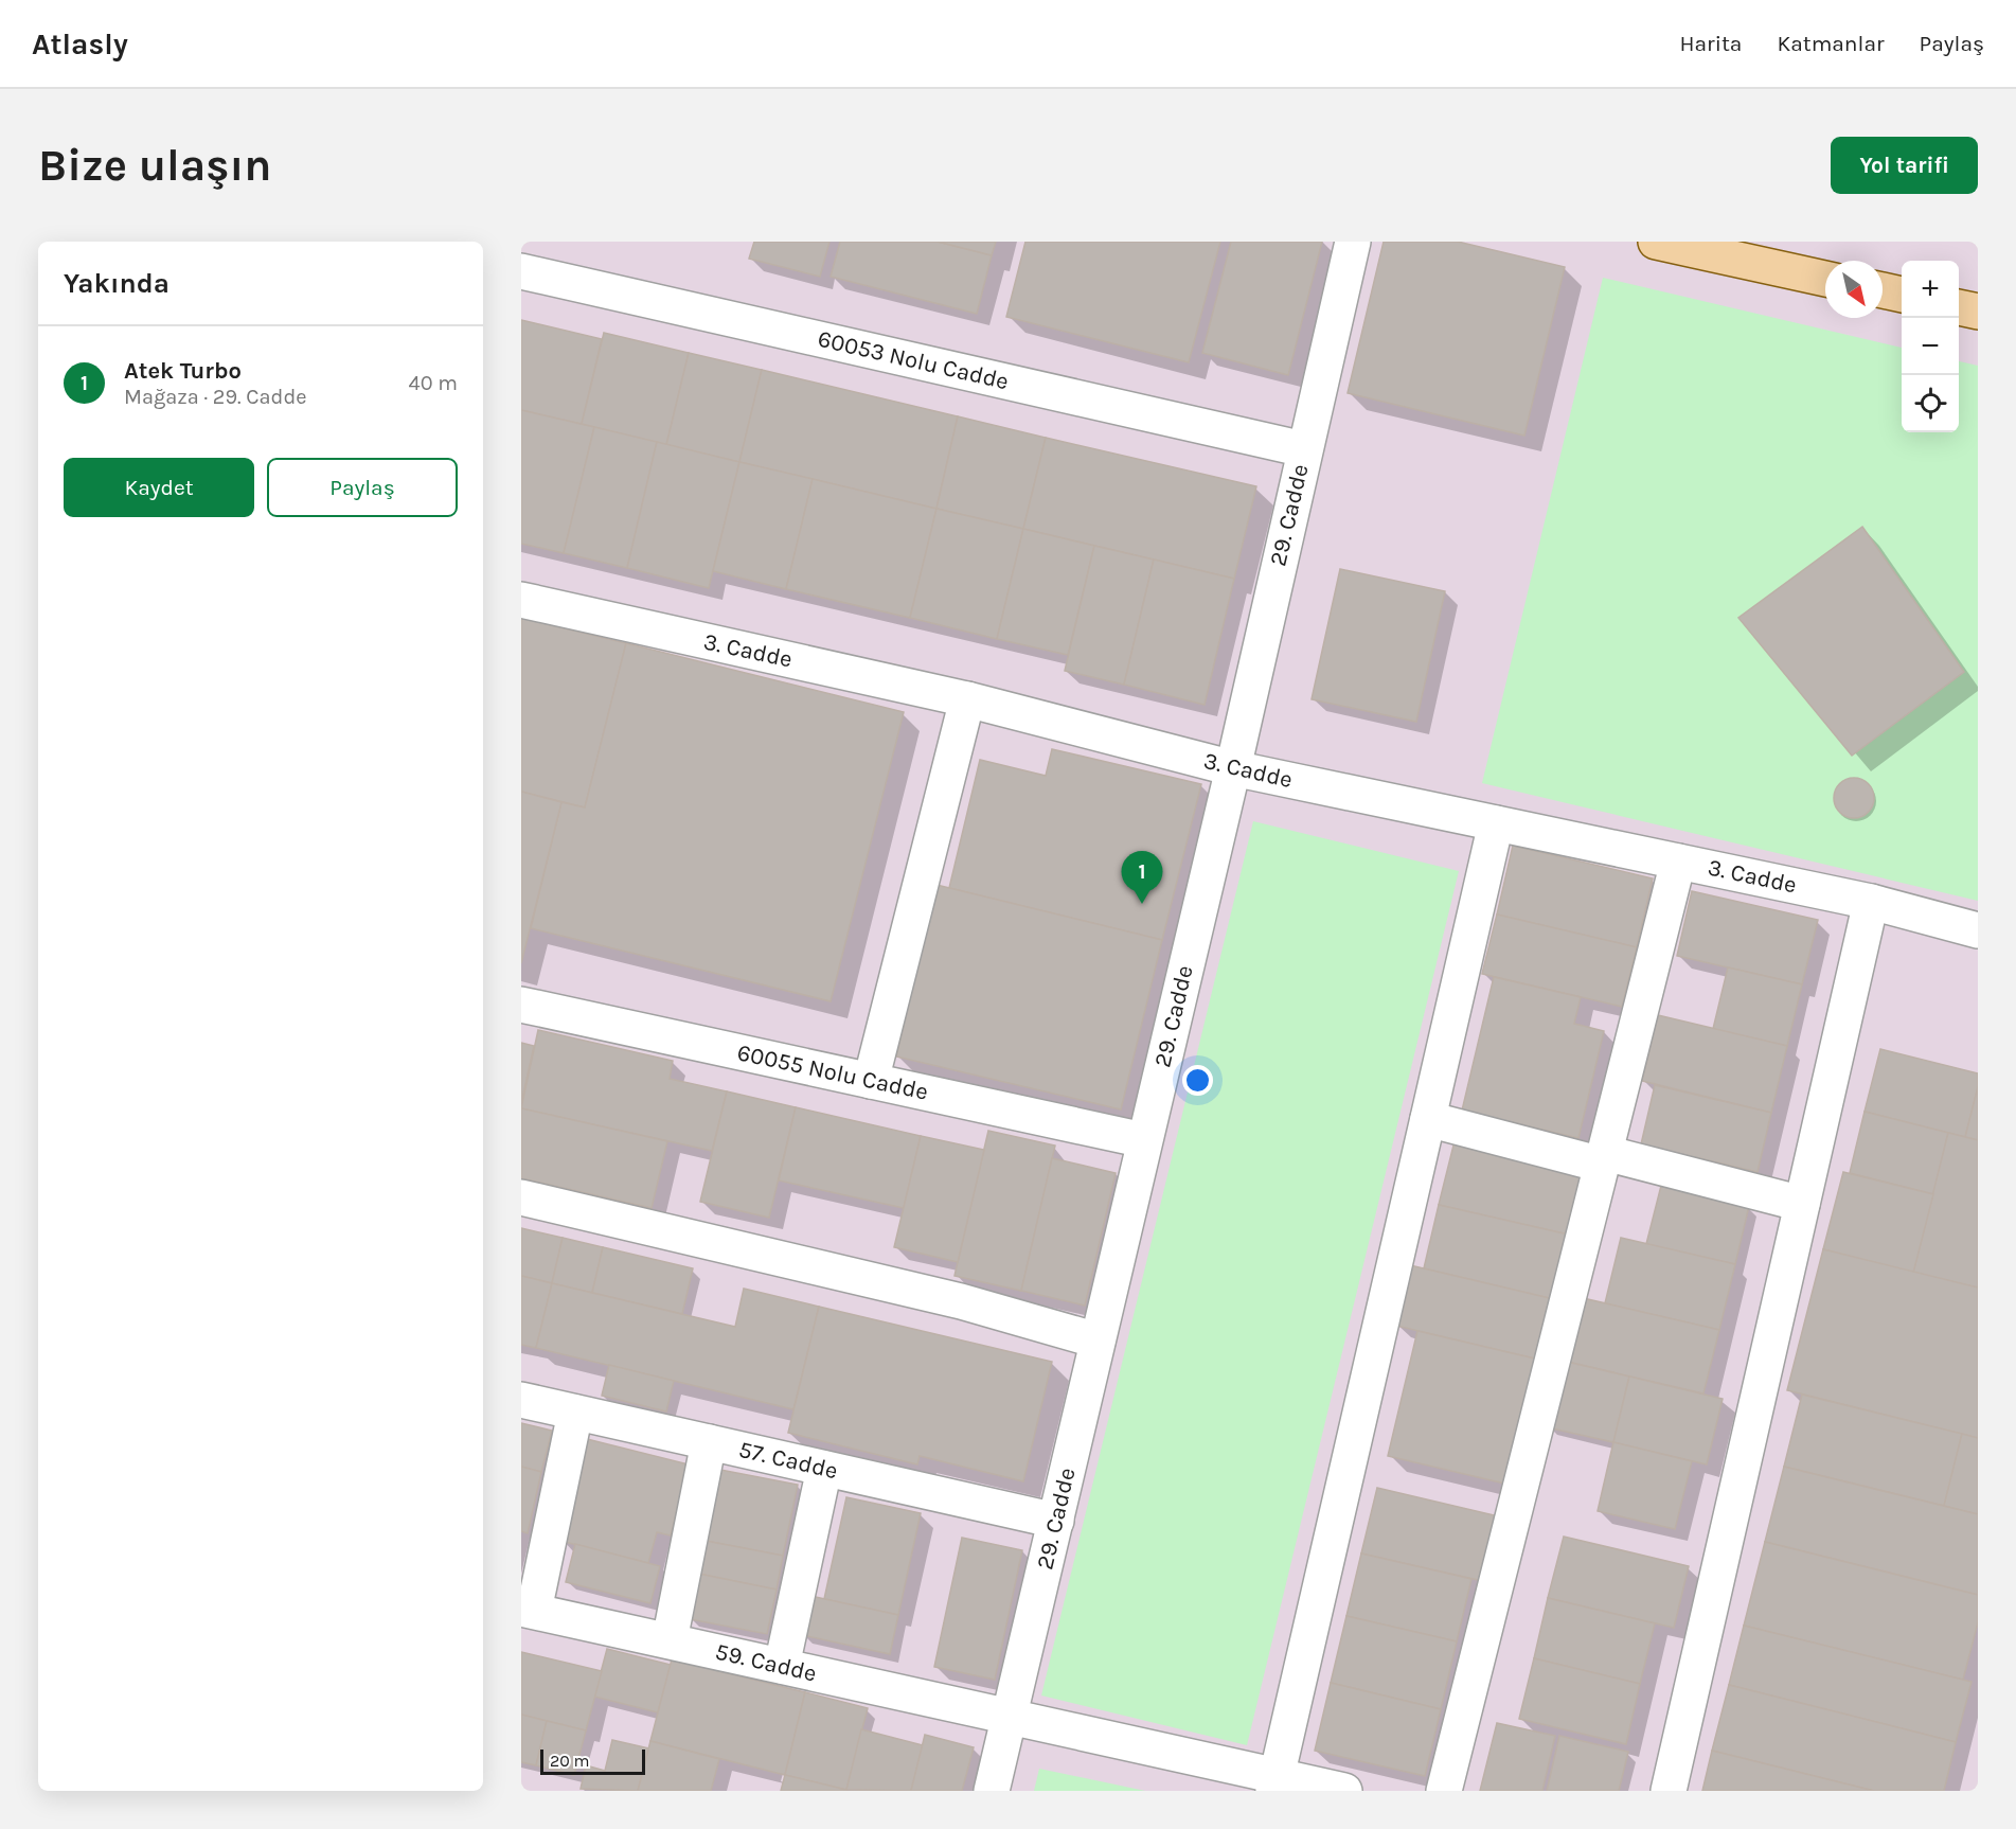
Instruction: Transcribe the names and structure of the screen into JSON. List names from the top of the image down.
{
  "streets": {
    "street": [
      "60053 Nolu Cadde",
      "29. Cadde",
      "3. Cadde",
      "60055 Nolu Cadde",
      "57. Cadde",
      "59. Cadde"
    ]
  },
  "crossings": [
    ["60053 Nolu Cadde", "29. Cadde"],
    ["29. Cadde", "3. Cadde"],
    ["29. Cadde", "60055 Nolu Cadde"],
    ["29. Cadde", "57. Cadde"],
    ["29. Cadde", "59. Cadde"]
  ],
  "scale_bar": "20 m",
  "north": "bottom right",
  "page": {
    "header": "Atlasly",
    "nav": ["Harita", "Katmanlar", "Paylaş"],
    "buttons": [
      "Yol tarifi",
      ["Kaydet", "Paylaş"]
    ],
    "title": "Bize ulaşın",
    "heading": "Yakında",
    "map_buttons": ["+", "−"],
    "list": [
      {
        "mark": "1",
        "name": "Atek Turbo",
        "note": "Mağaza · 29. Cadde",
        "value": "40 m"
      }
    ],
    "pins": "1",
    "scale": "20 m"
  }
}
